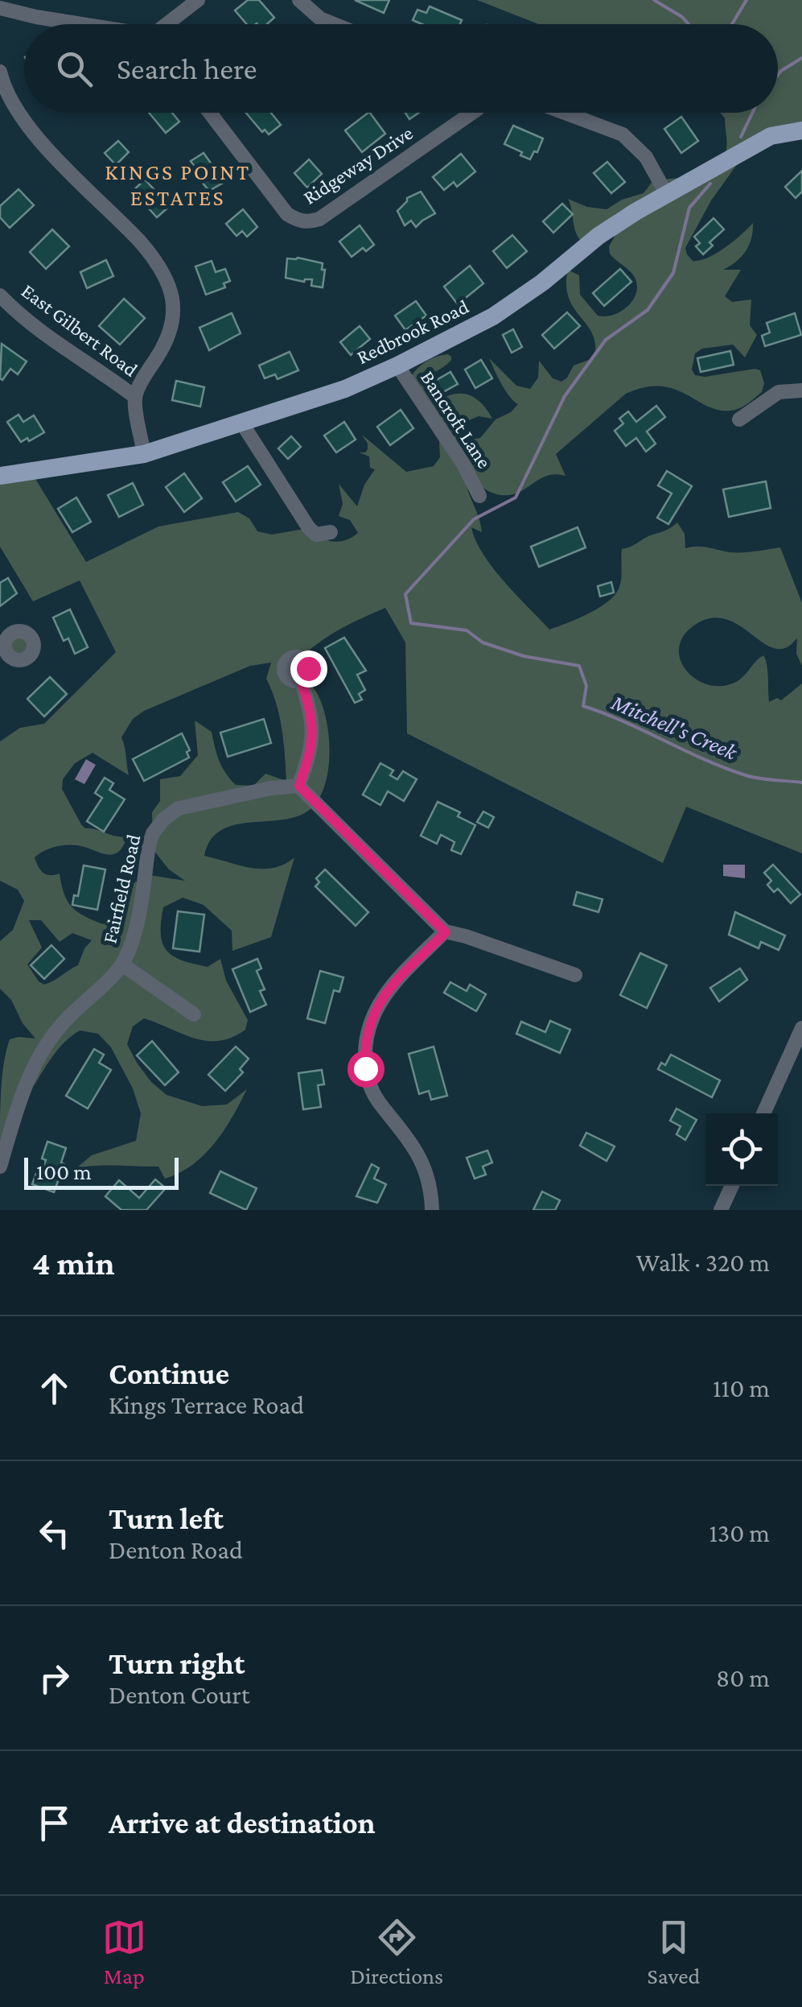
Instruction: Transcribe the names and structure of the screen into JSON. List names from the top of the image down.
{
  "streets": {
    "main road": ["Redbrook Road"],
    "street": [
      "Ridgeway Drive",
      "East Gilbert Road",
      "Bancroft Lane",
      "Fairfield Road"
    ]
  },
  "crossings": [
    ["Redbrook Road", "Bancroft Lane"]
  ],
  "districts": ["KINGS POINT ESTATES"],
  "water": ["Mitchell's Creek"],
  "scale_bar": "100 m",
  "page": {
    "search": "Search here",
    "scale": "100 m",
    "heading": ["4 min", "Walk · 320 m"],
    "list": [
      ["Continue", "Kings Terrace Road", "110 m"],
      ["Turn left", "Denton Road", "130 m"],
      ["Turn right", "Denton Court", "80 m"],
      "Arrive at destination"
    ],
    "nav": ["Map", "Directions", "Saved"]
  }
}
